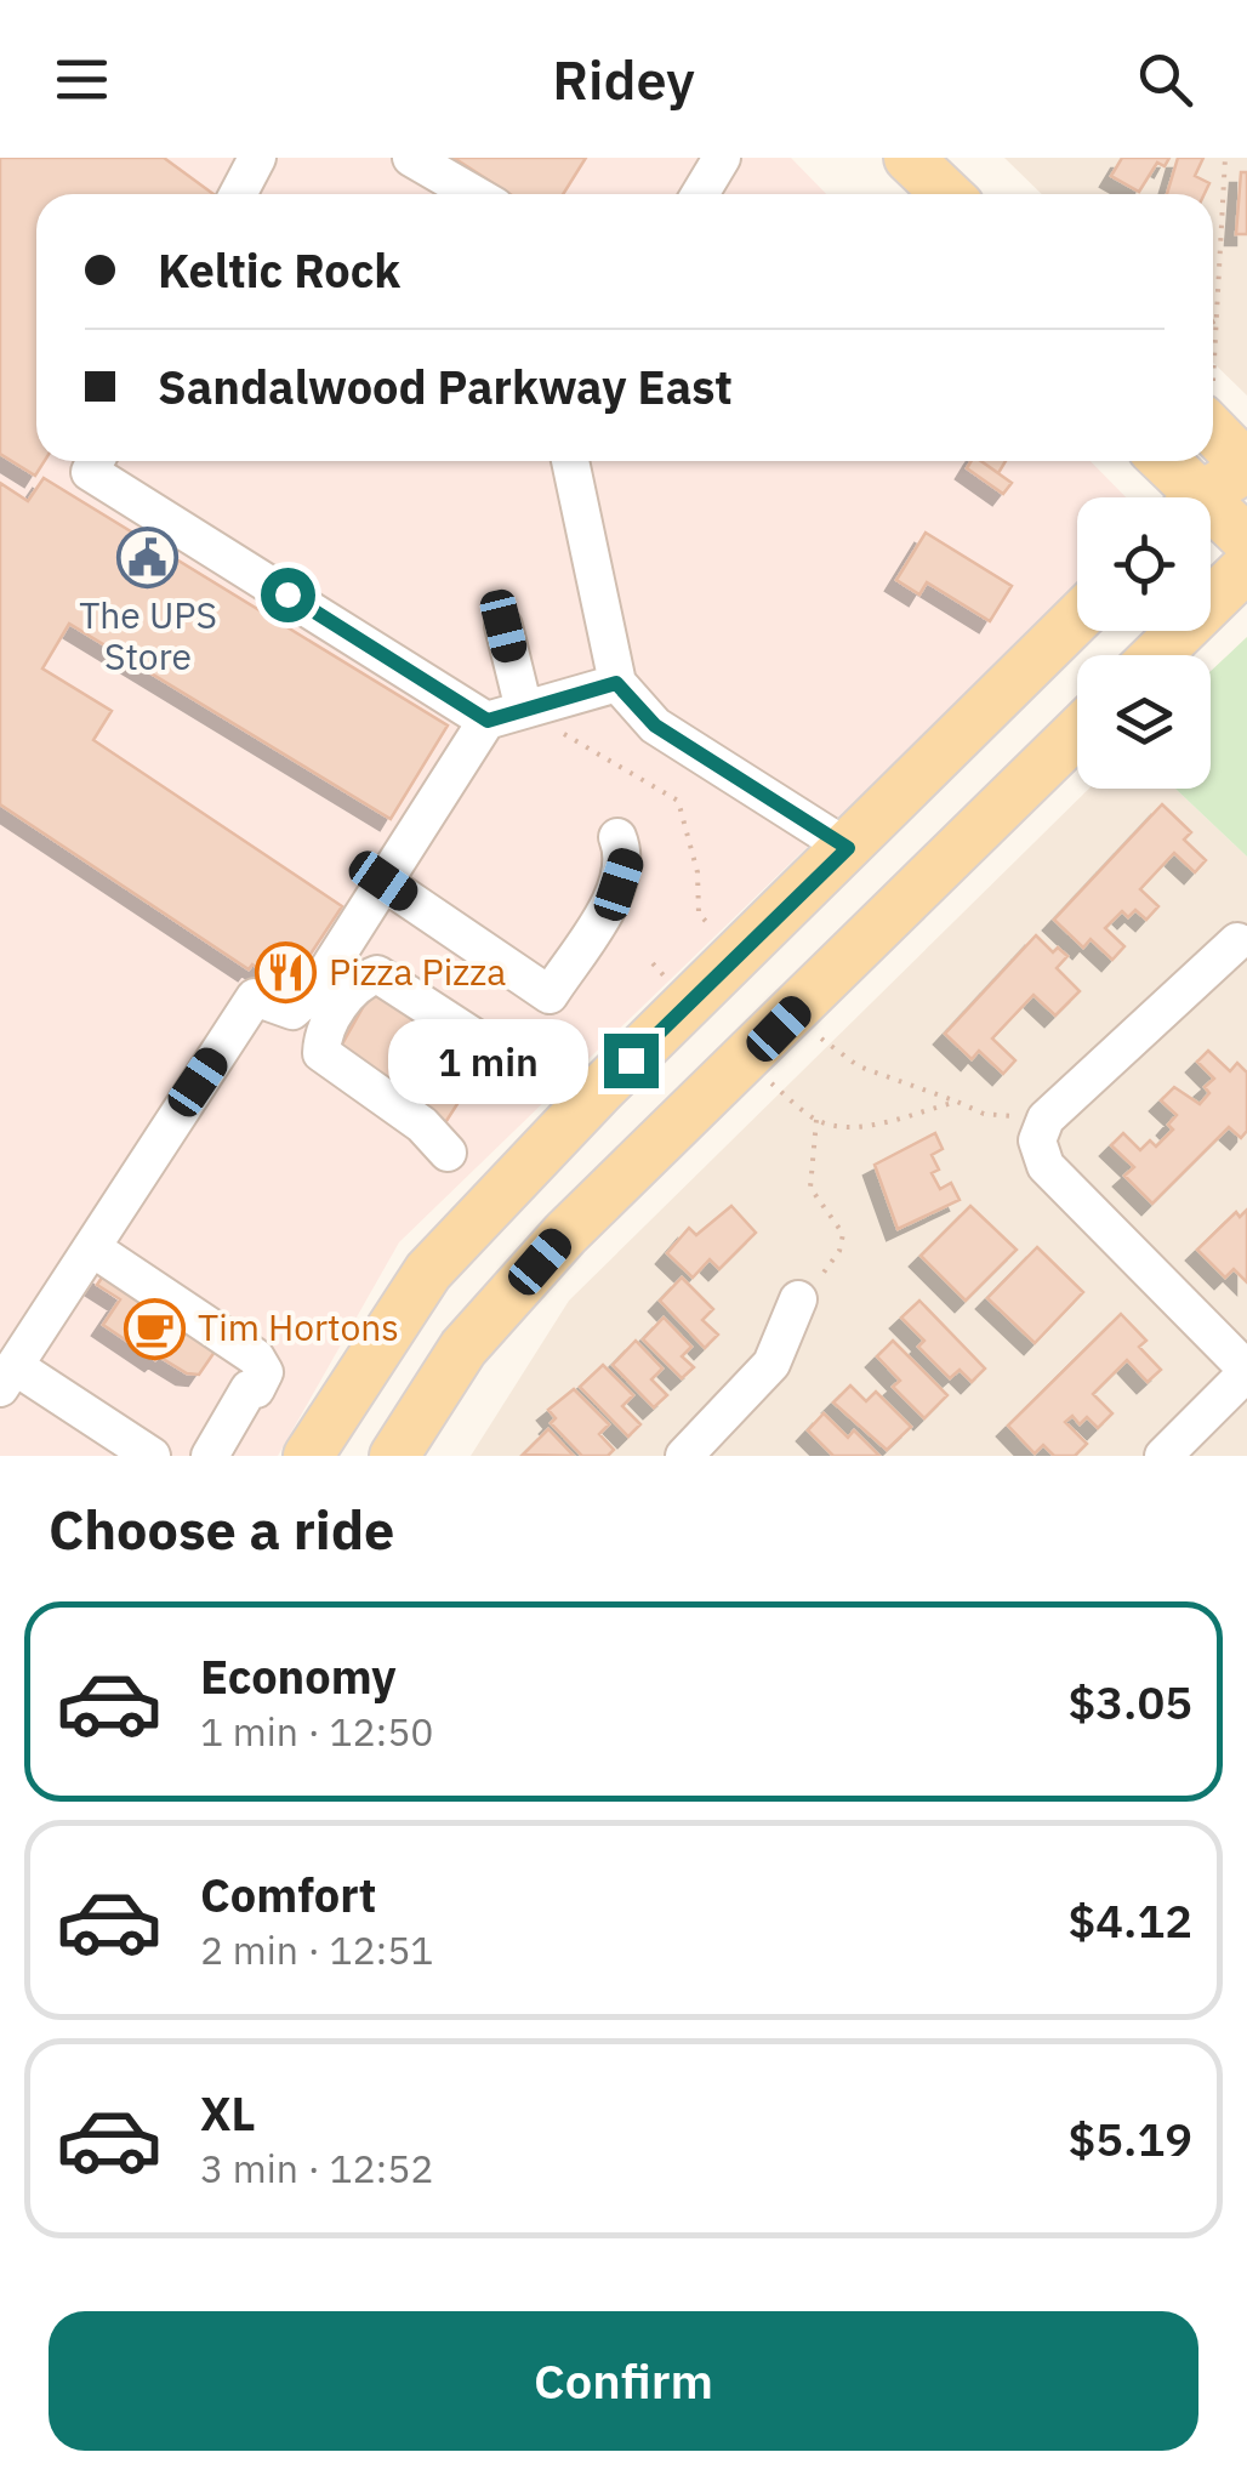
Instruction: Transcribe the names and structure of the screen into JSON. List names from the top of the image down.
{
  "places": {
    "public building": ["The UPS Store"],
    "restaurant": ["Pizza Pizza"],
    "cafe": ["Tim Hortons"]
  },
  "page": {
    "header": "Ridey",
    "banner": ["Keltic Rock", "Sandalwood Parkway East"],
    "bubble": "1 min",
    "heading": "Choose a ride",
    "list": [
      {
        "name": "Economy",
        "note": "1 min · 12:50",
        "value": "$3.05"
      },
      {
        "name": "Comfort",
        "note": "2 min · 12:51",
        "value": "$4.12"
      },
      {
        "name": "XL",
        "note": "3 min · 12:52",
        "value": "$5.19"
      }
    ],
    "buttons": "Confirm"
  }
}
